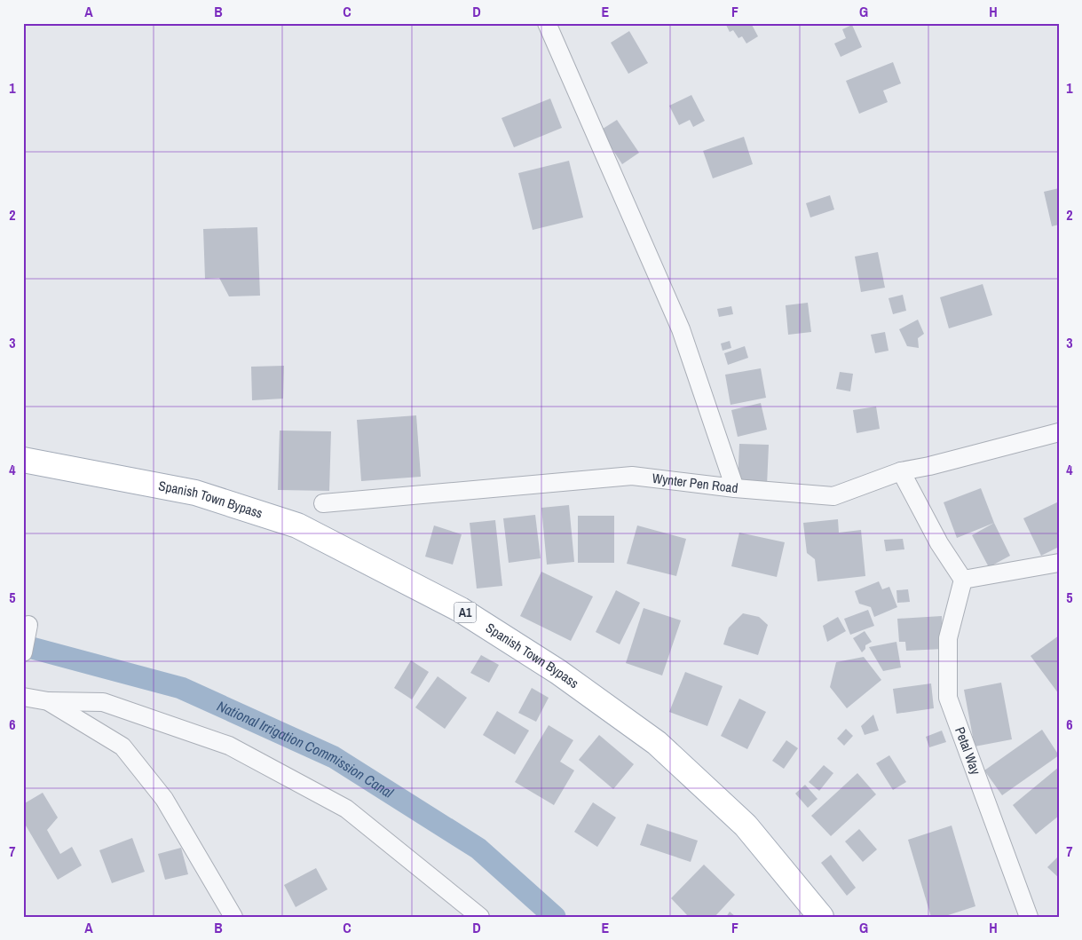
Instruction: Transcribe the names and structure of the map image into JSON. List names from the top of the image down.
{
  "streets": {
    "main road": ["Spanish Town Bypass", "A1"],
    "street": ["Wynter Pen Road", "Petal Way"]
  },
  "water": ["National Irrigation Commission Canal"],
  "grid": {
    "columns": [
      "A",
      "B",
      "C",
      "D",
      "E",
      "F",
      "G",
      "H"
    ],
    "rows": [
      "1",
      "2",
      "3",
      "4",
      "5",
      "6",
      "7"
    ]
  }
}
